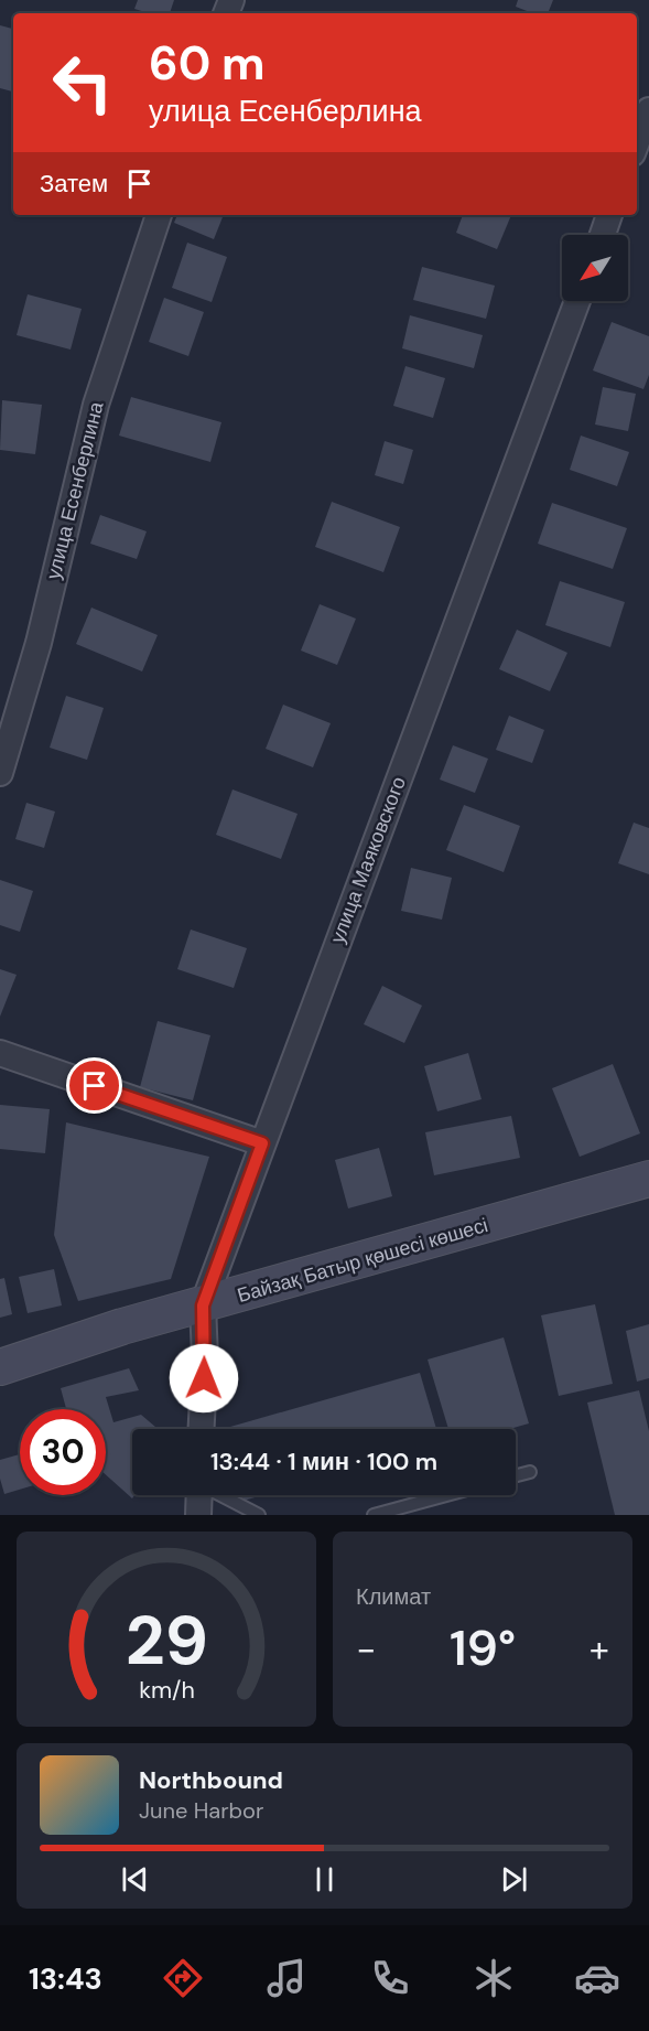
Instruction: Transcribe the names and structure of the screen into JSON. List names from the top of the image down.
{
  "streets": {
    "main road": ["Байзақ Батыр қөшесі көшесі"],
    "street": ["улица Есенберлина", "улица Маяковского"]
  },
  "crossings": [
    ["улица Маяковского", "Байзақ Батыр қөшесі көшесі"]
  ],
  "north": "bottom left",
  "page": {
    "turn": ["60 m", "улица Есенберлина"],
    "then": "Затем",
    "limit": "30",
    "trip": "13:44 · 1 мин · 100 m",
    "tile": "Климат",
    "heat": ["−", "19°", "+"],
    "song": ["Northbound", "June Harbor"],
    "tabs": "13:43",
    "gauge": ["29", "km/h"]
  }
}
